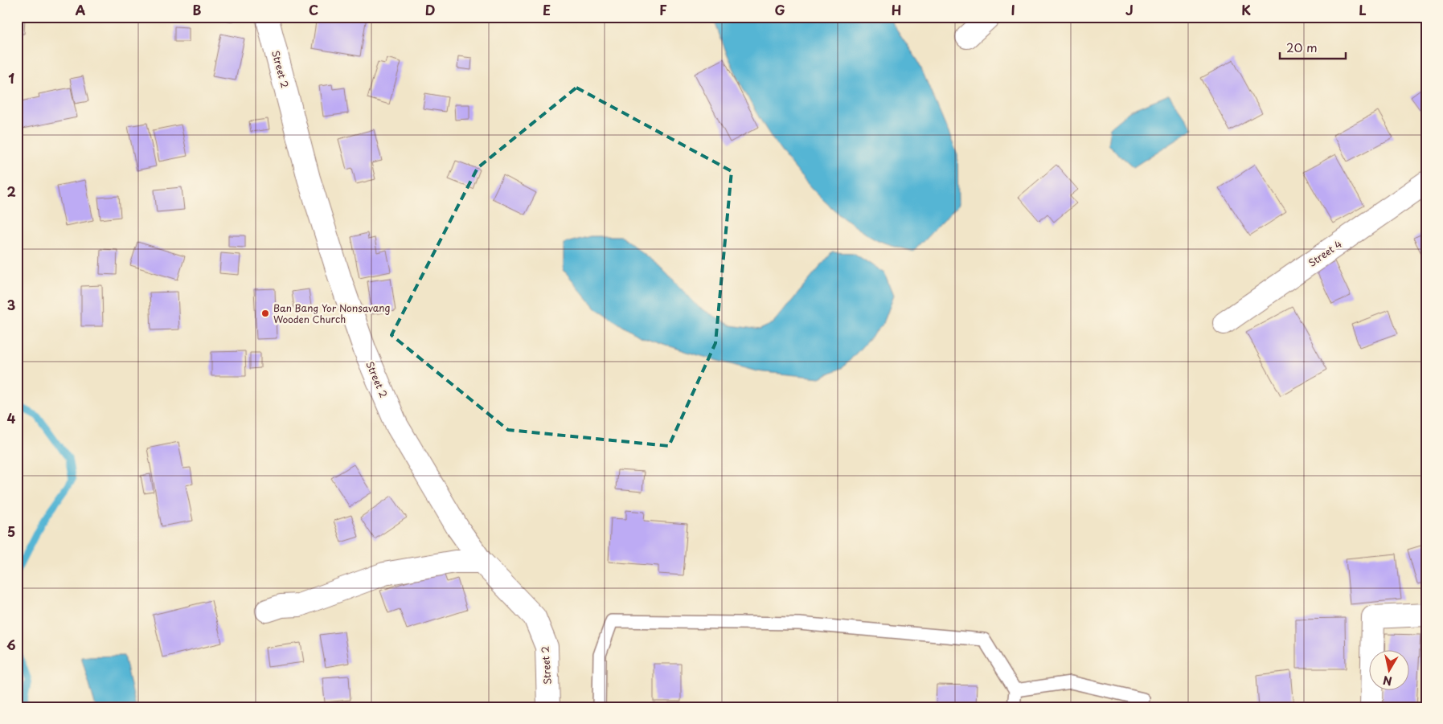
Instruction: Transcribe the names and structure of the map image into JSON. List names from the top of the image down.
{
  "streets": {
    "street": ["Street 2", "Street 4"]
  },
  "places": ["Ban Bang Yor Nonsavang Wooden Church"],
  "scale_bar": "20 m",
  "north": "bottom",
  "grid": {
    "columns": [
      "A",
      "B",
      "C",
      "D",
      "E",
      "F",
      "G",
      "H",
      "I",
      "J",
      "K",
      "L"
    ],
    "rows": [
      "1",
      "2",
      "3",
      "4",
      "5",
      "6"
    ]
  }
}
